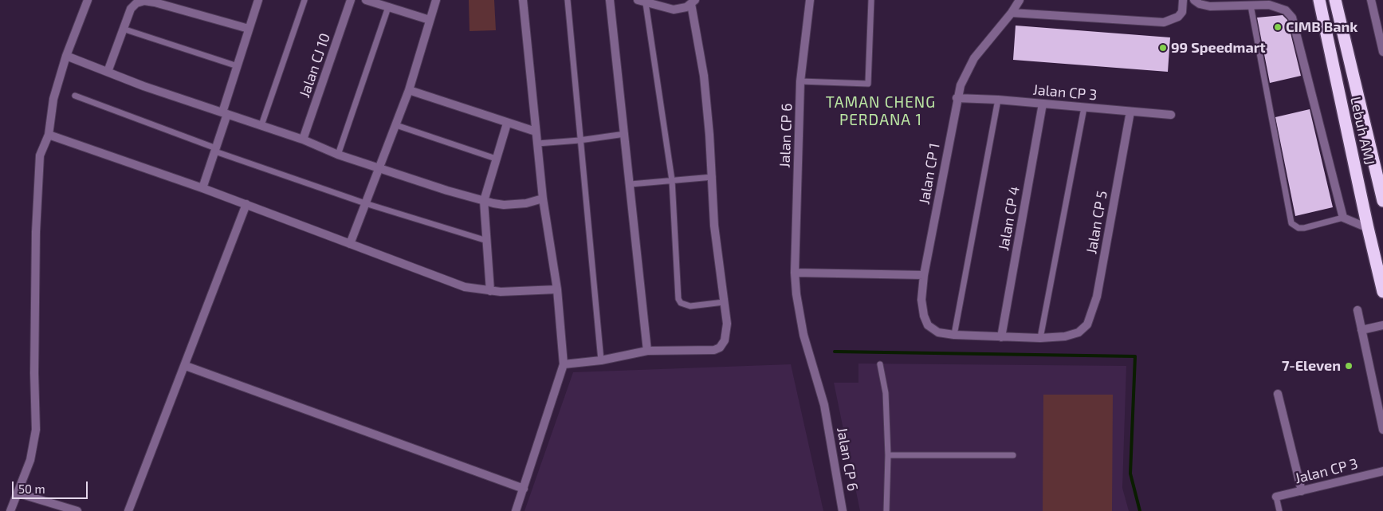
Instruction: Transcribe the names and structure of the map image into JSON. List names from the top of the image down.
{
  "streets": {
    "highway": ["Lebuh AMJ"],
    "street": [
      "Jalan CJ 10",
      "Jalan CP 3",
      "Jalan CP 6",
      "Jalan CP 1",
      "Jalan CP 4",
      "Jalan CP 5"
    ]
  },
  "crossings": [
    ["Jalan CP 3", "Jalan CP 1"],
    ["Jalan CP 3", "Jalan CP 4"],
    ["Jalan CP 3", "Jalan CP 5"],
    ["Jalan CP 1", "Jalan CP 4"],
    ["Jalan CP 1", "Jalan CP 5"]
  ],
  "districts": ["TAMAN CHENG PERDANA 1"],
  "places": ["CIMB Bank", "99 Speedmart", "7-Eleven"],
  "scale_bar": "50 m"
}
